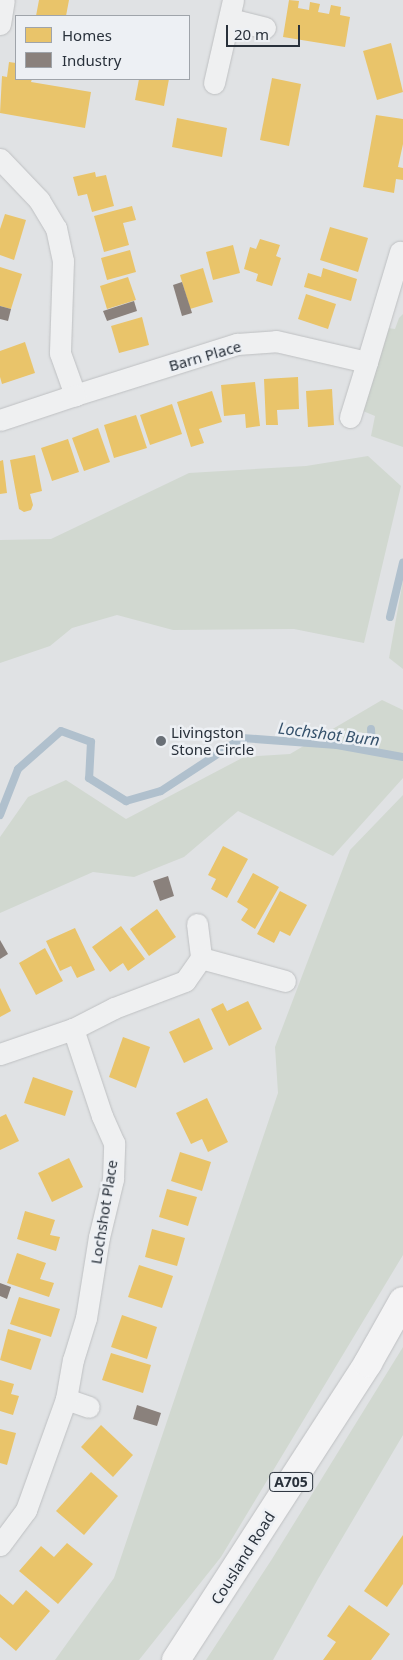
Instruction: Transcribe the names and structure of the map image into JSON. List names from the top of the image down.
{
  "streets": {
    "main road": ["A705", "Cousland Road"],
    "street": ["Barn Place", "Lochshot Place"]
  },
  "water": ["Lochshot Burn"],
  "places": ["Livingston Stone Circle"],
  "legend": ["Homes", "Industry"],
  "scale_bar": "20 m"
}
